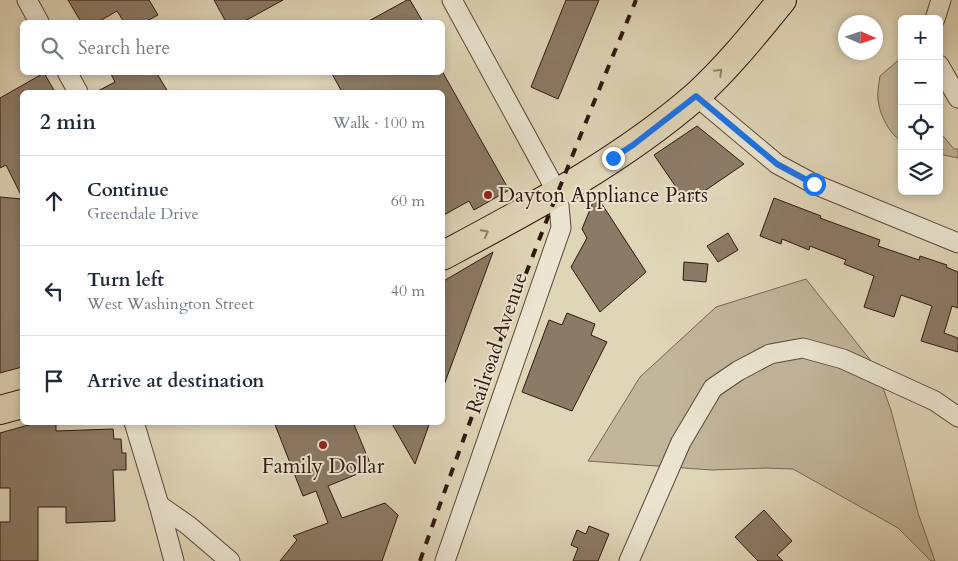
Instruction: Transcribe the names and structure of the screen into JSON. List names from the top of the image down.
{
  "streets": {
    "street": ["Railroad Avenue"]
  },
  "places": ["Dayton Appliance Parts", "Family Dollar"],
  "north": "right",
  "page": {
    "map_buttons": ["+", "−"],
    "search": "Search here",
    "heading": ["2 min", "Walk · 100 m"],
    "list": [
      ["Continue", "Greendale Drive", "60 m"],
      ["Turn left", "West Washington Street", "40 m"],
      "Arrive at destination"
    ]
  }
}
